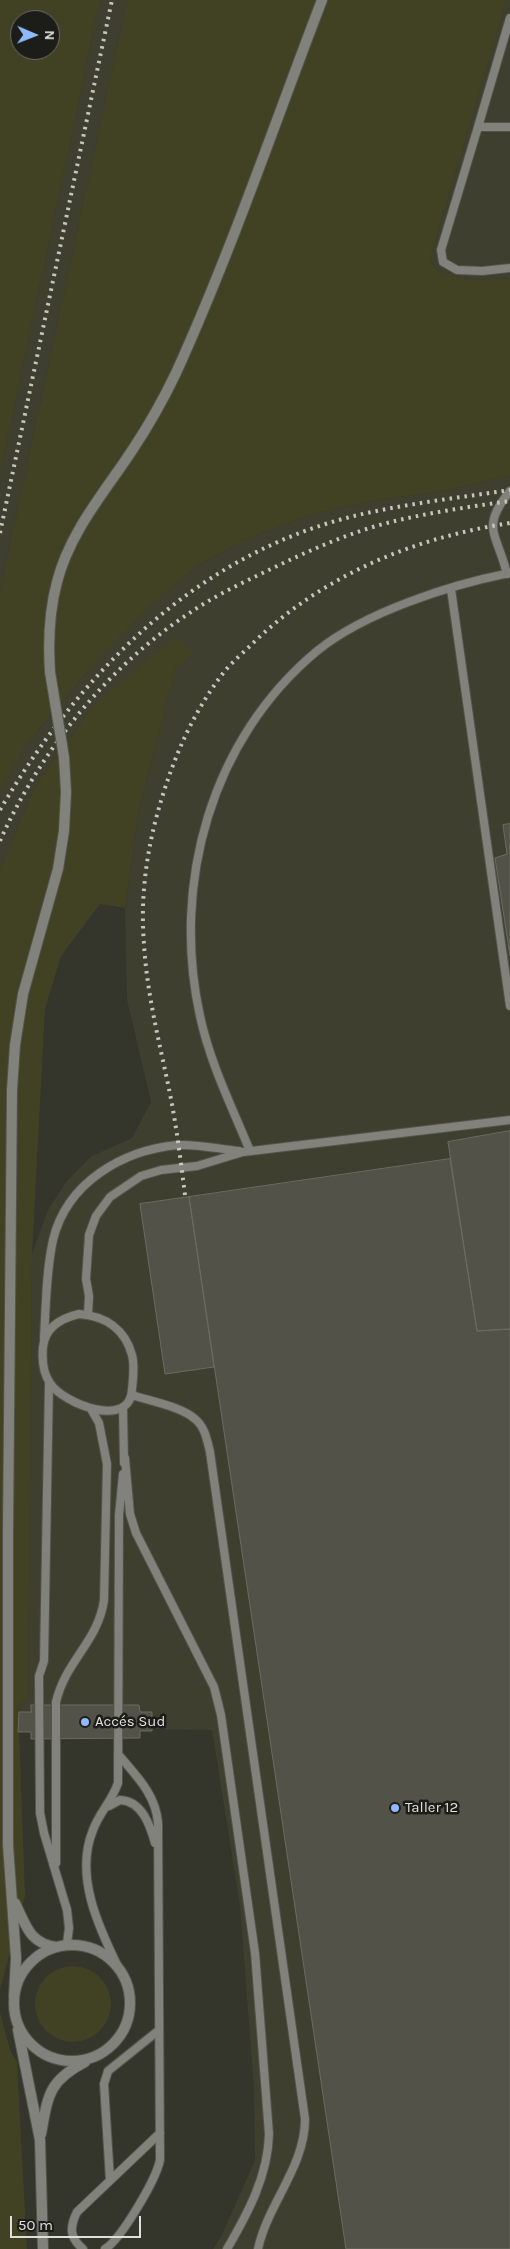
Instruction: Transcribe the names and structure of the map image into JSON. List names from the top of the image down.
{
  "places": ["Accés Sud", "Taller 12"],
  "scale_bar": "50 m",
  "north": "right"
}
